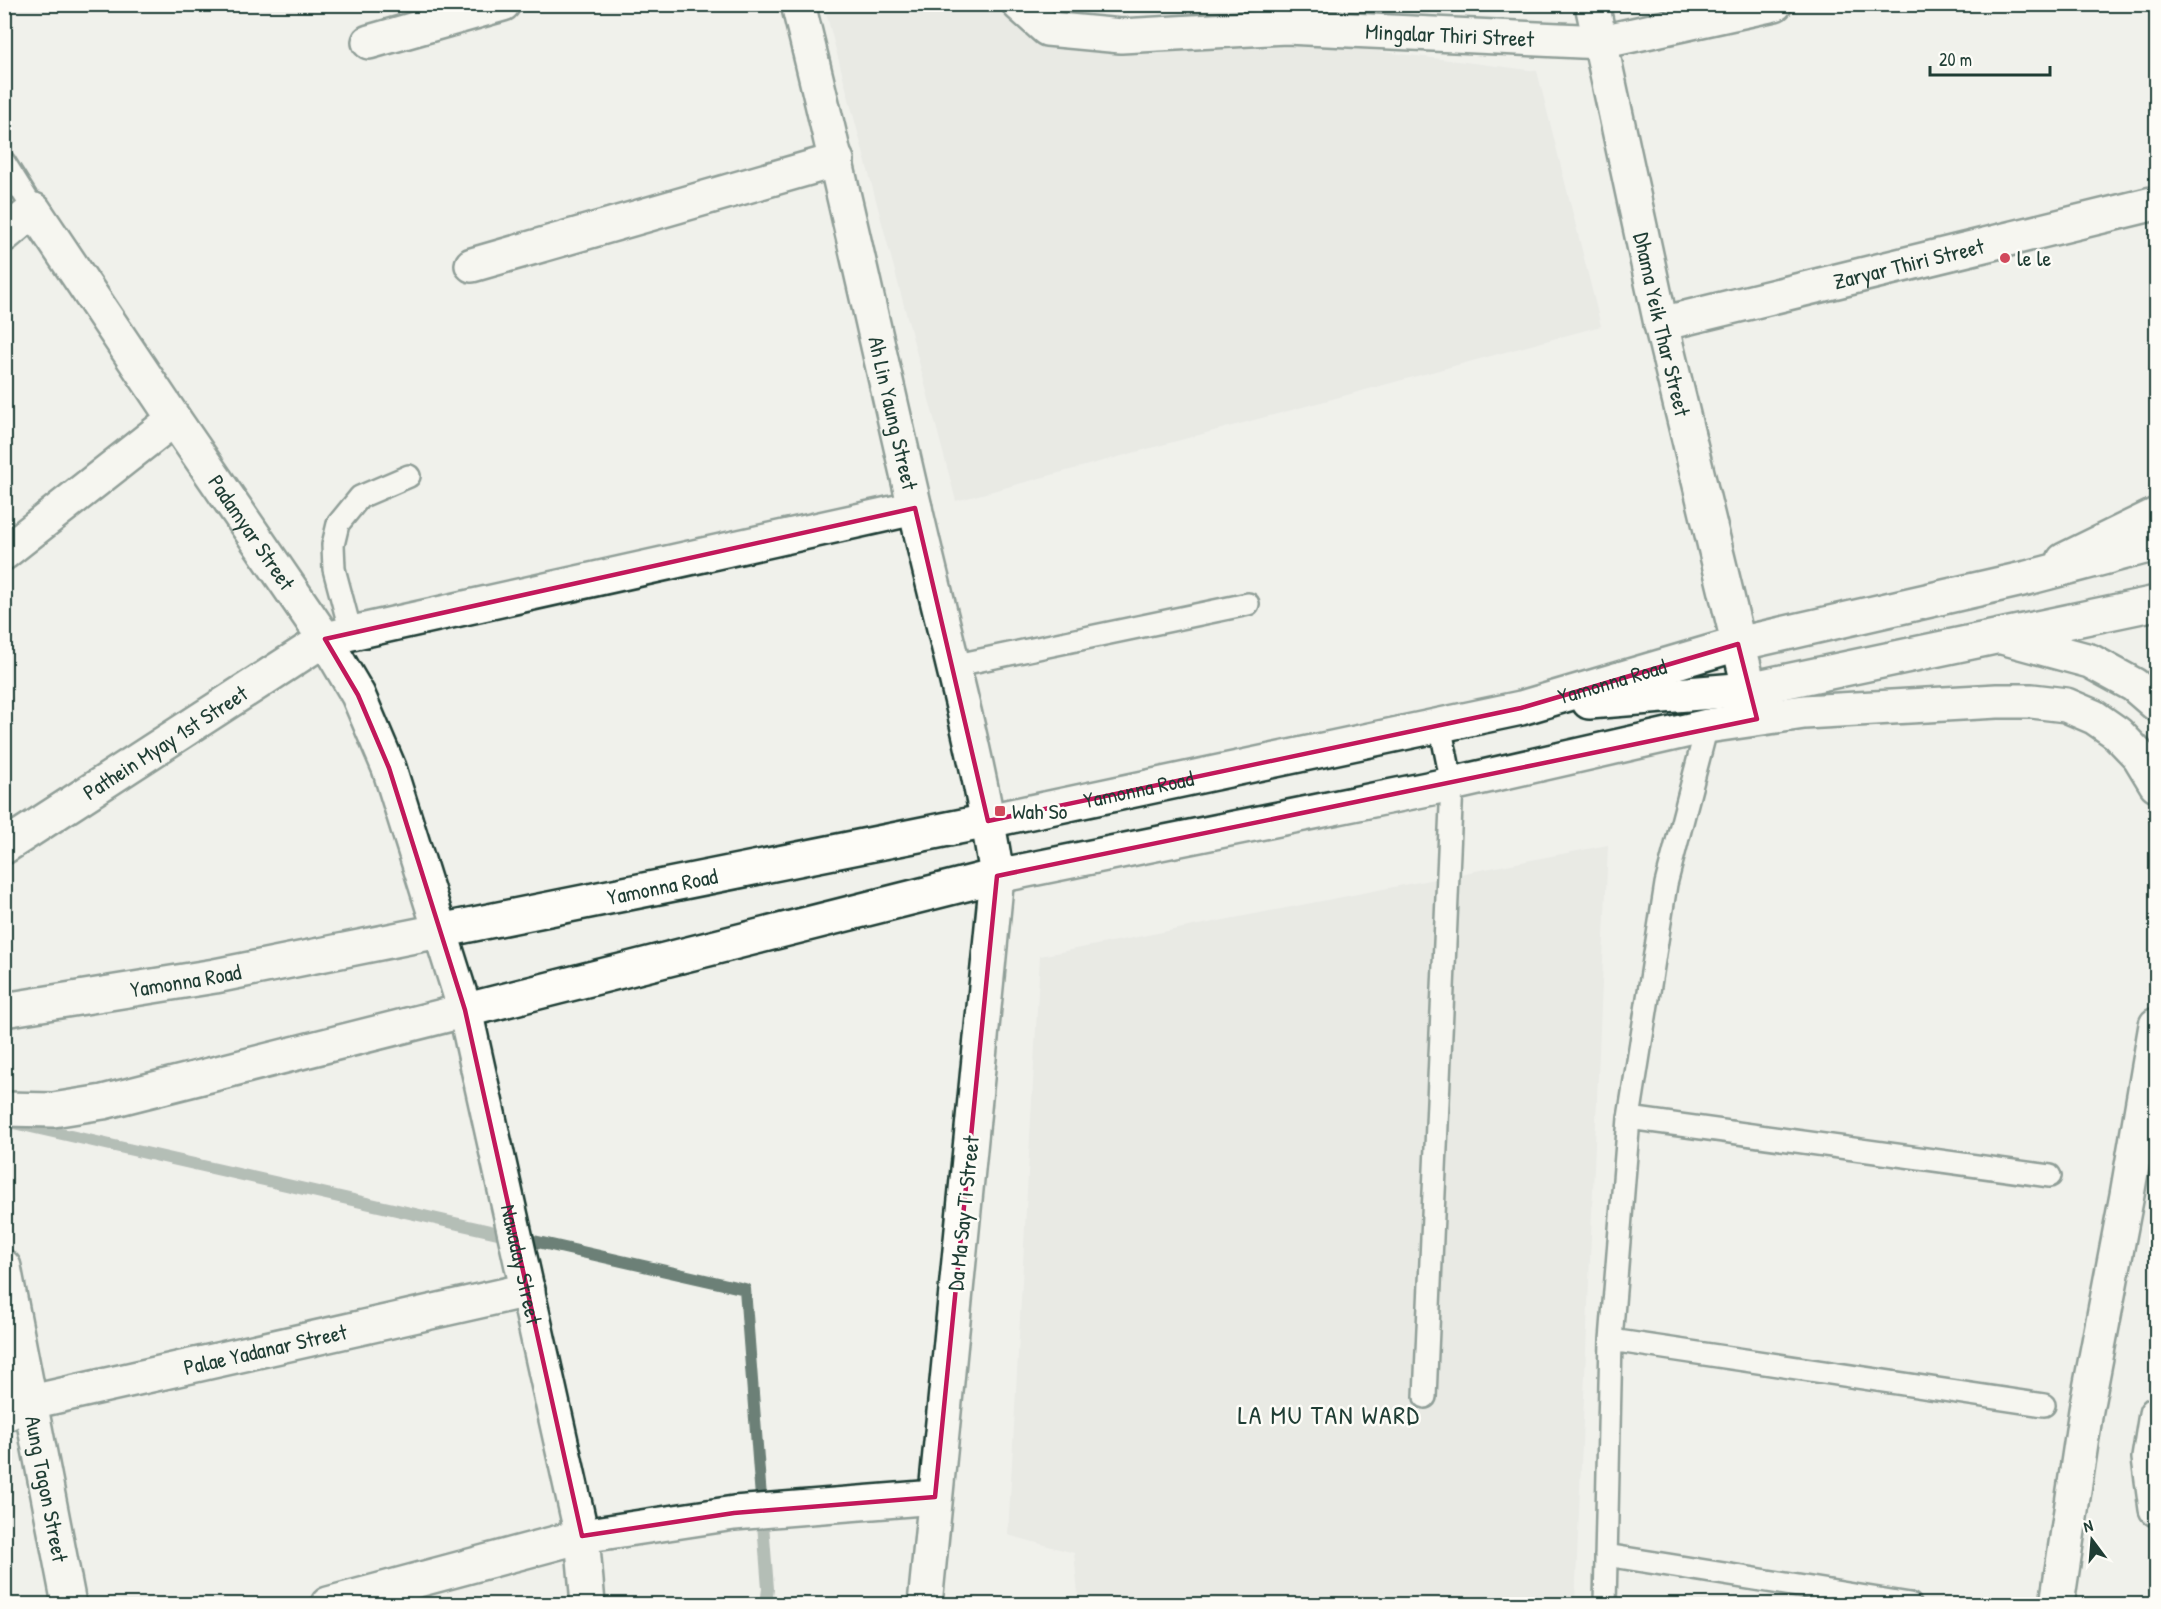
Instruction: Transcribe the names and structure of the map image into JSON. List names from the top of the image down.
{
  "streets": {
    "street": [
      "Mingalar Thiri Street",
      "Zaryar Thiri Street",
      "Dhama Yeik Thar Street",
      "Ah Lin Yaung Street",
      "Padamyar Street",
      "Yamonna Road",
      "Pathein Myay 1st Street",
      "Da Ma Say Ti Street",
      "Nawaday Street",
      "Palae Yadanar Street",
      "Aung Tagon Street"
    ]
  },
  "crossings": [
    ["Mingalar Thiri Street", "Dhama Yeik Thar Street"],
    ["Zaryar Thiri Street", "Dhama Yeik Thar Street"],
    ["Dhama Yeik Thar Street", "Yamonna Road"],
    ["Ah Lin Yaung Street", "Yamonna Road"],
    ["Ah Lin Yaung Street", "Da Ma Say Ti Street"],
    ["Padamyar Street", "Yamonna Road"],
    ["Padamyar Street", "Pathein Myay 1st Street"],
    ["Padamyar Street", "Nawaday Street"],
    ["Yamonna Road", "Da Ma Say Ti Street"],
    ["Yamonna Road", "Nawaday Street"],
    ["Nawaday Street", "Palae Yadanar Street"],
    ["Palae Yadanar Street", "Aung Tagon Street"]
  ],
  "districts": ["LA MU TAN WARD"],
  "places": {
    "other": ["le le"],
    "transit": ["Wah So"]
  },
  "scale_bar": "20 m",
  "north": "top"
}
